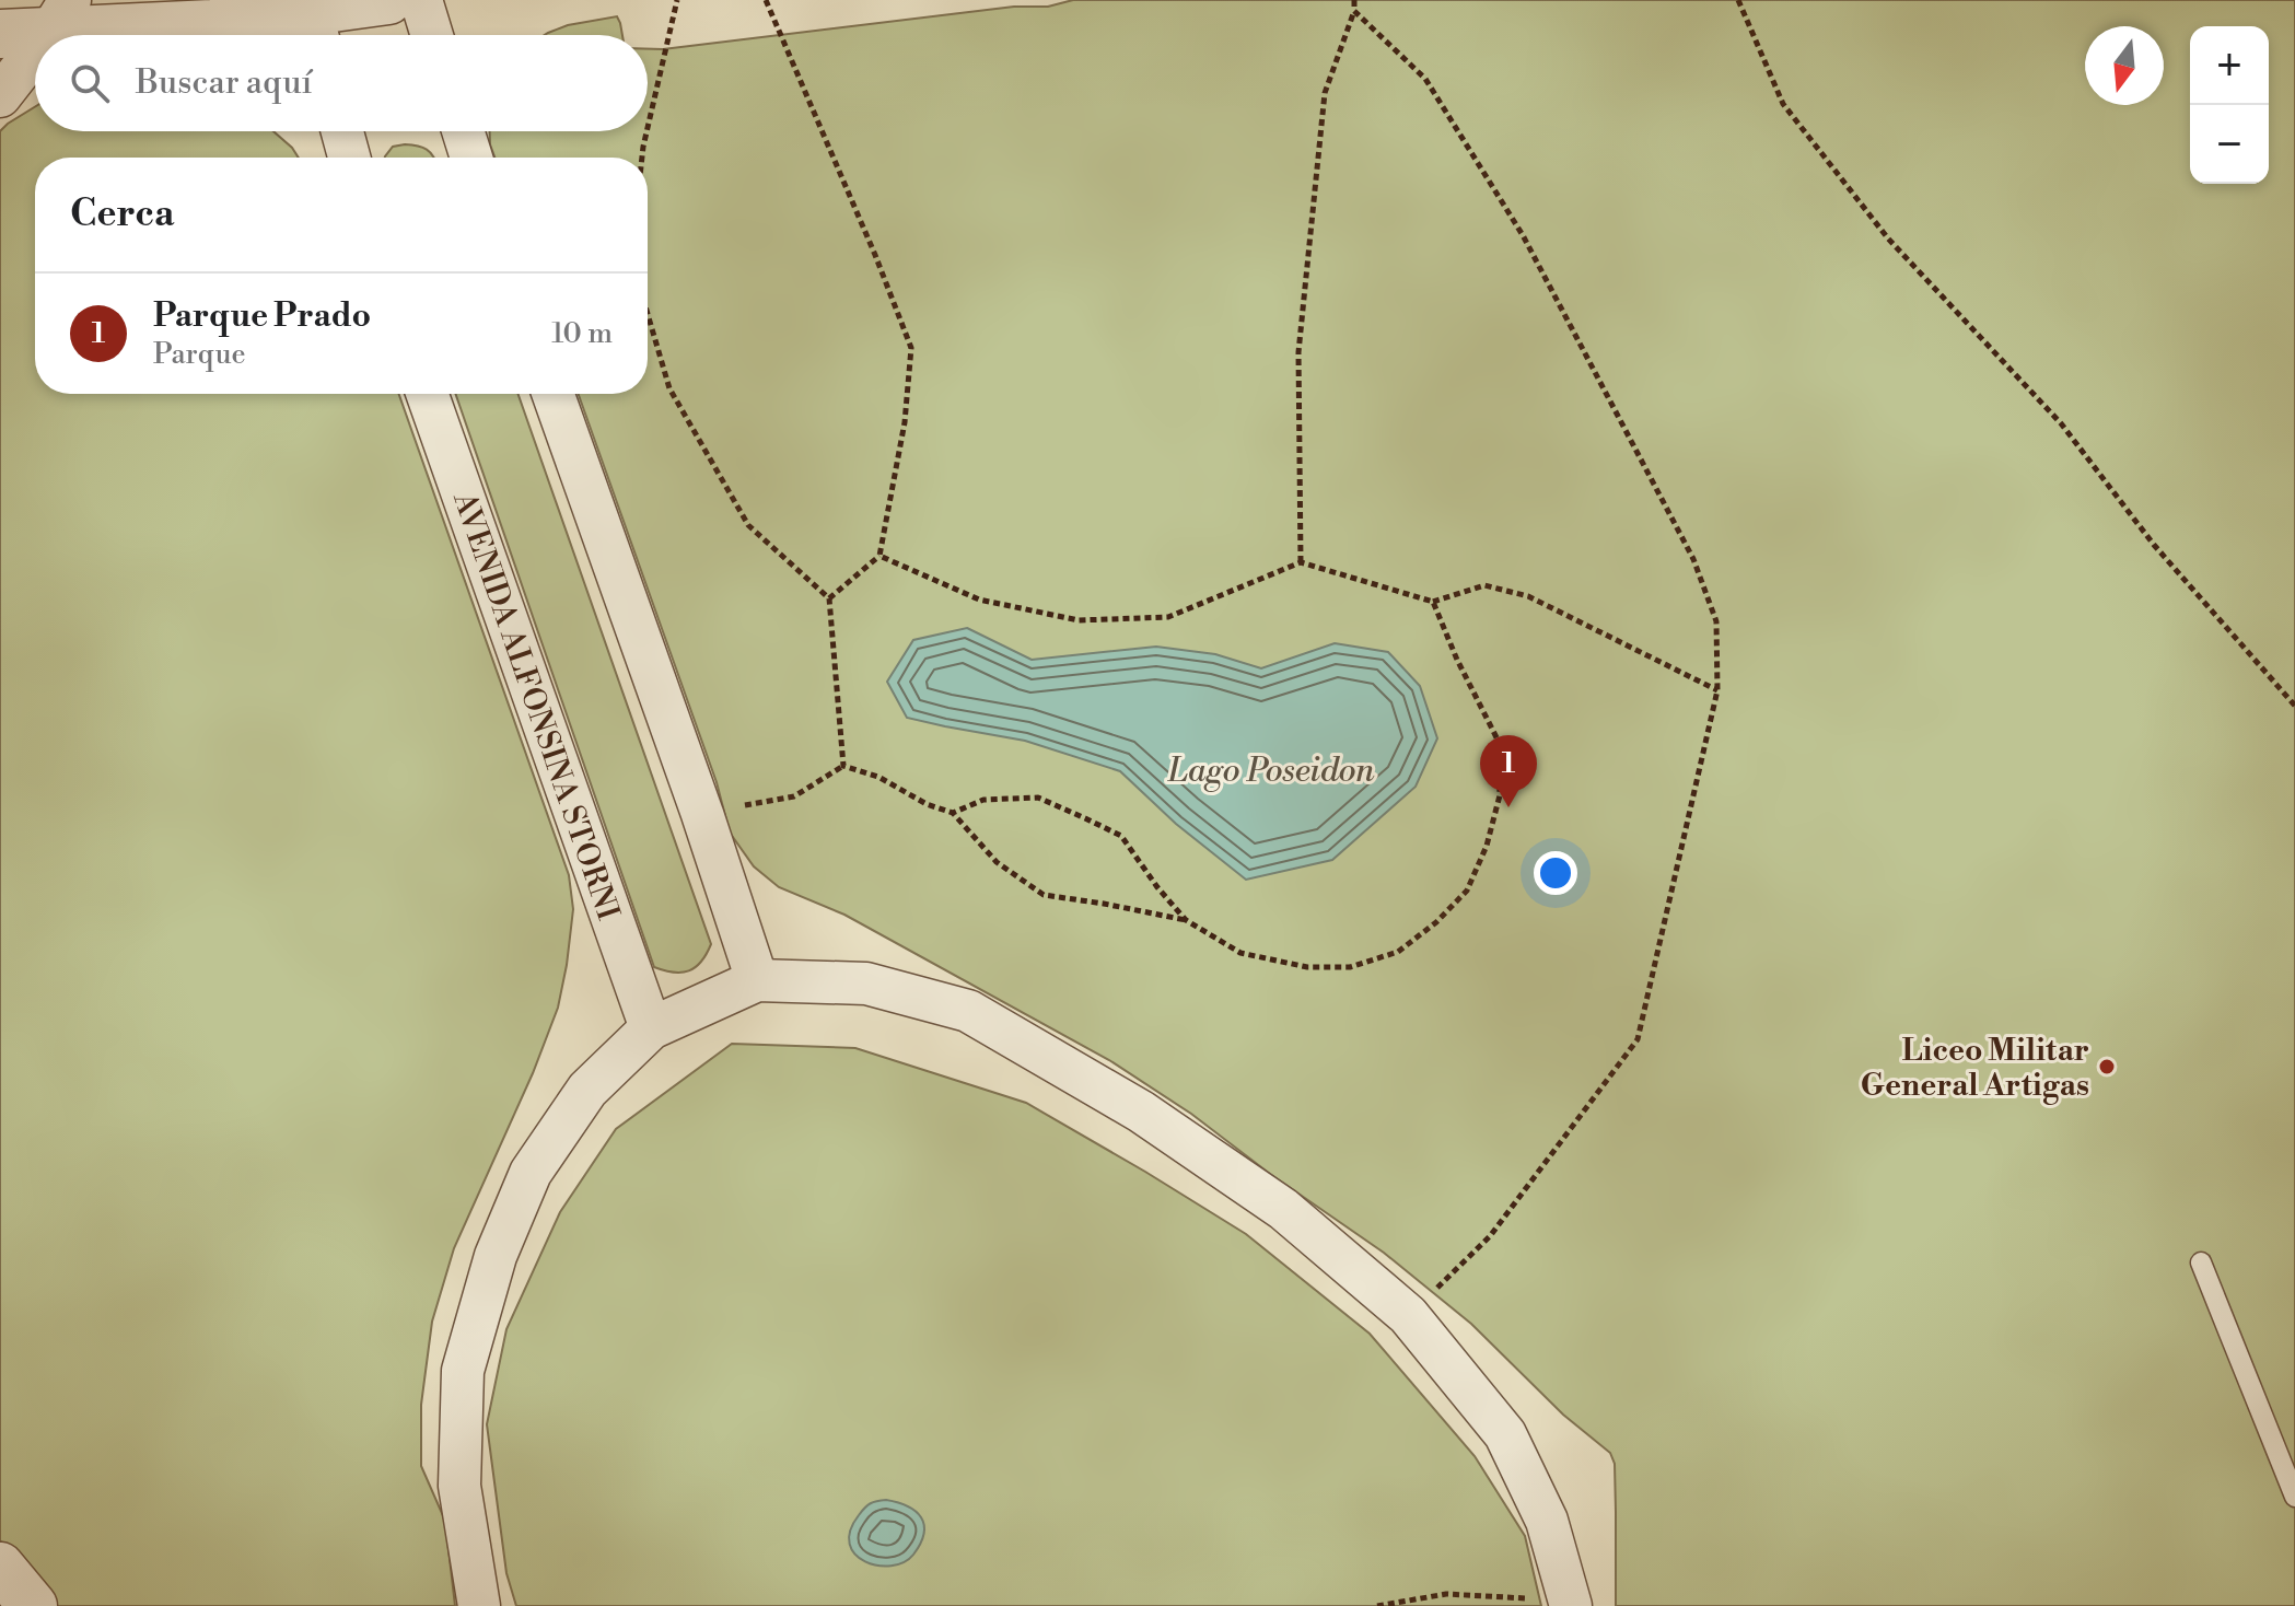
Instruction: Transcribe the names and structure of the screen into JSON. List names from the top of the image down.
{
  "streets": {
    "street": ["AVENIDA ALFONSINA STORNI"]
  },
  "water": ["Lago Poseidon"],
  "places": ["Liceo Militar General Artigas"],
  "north": "bottom",
  "page": {
    "map_buttons": ["+", "−"],
    "search": "Buscar aquí",
    "heading": "Cerca",
    "list": [
      {
        "mark": "1",
        "name": "Parque Prado",
        "note": "Parque",
        "value": "10 m"
      }
    ],
    "pins": "1"
  }
}
